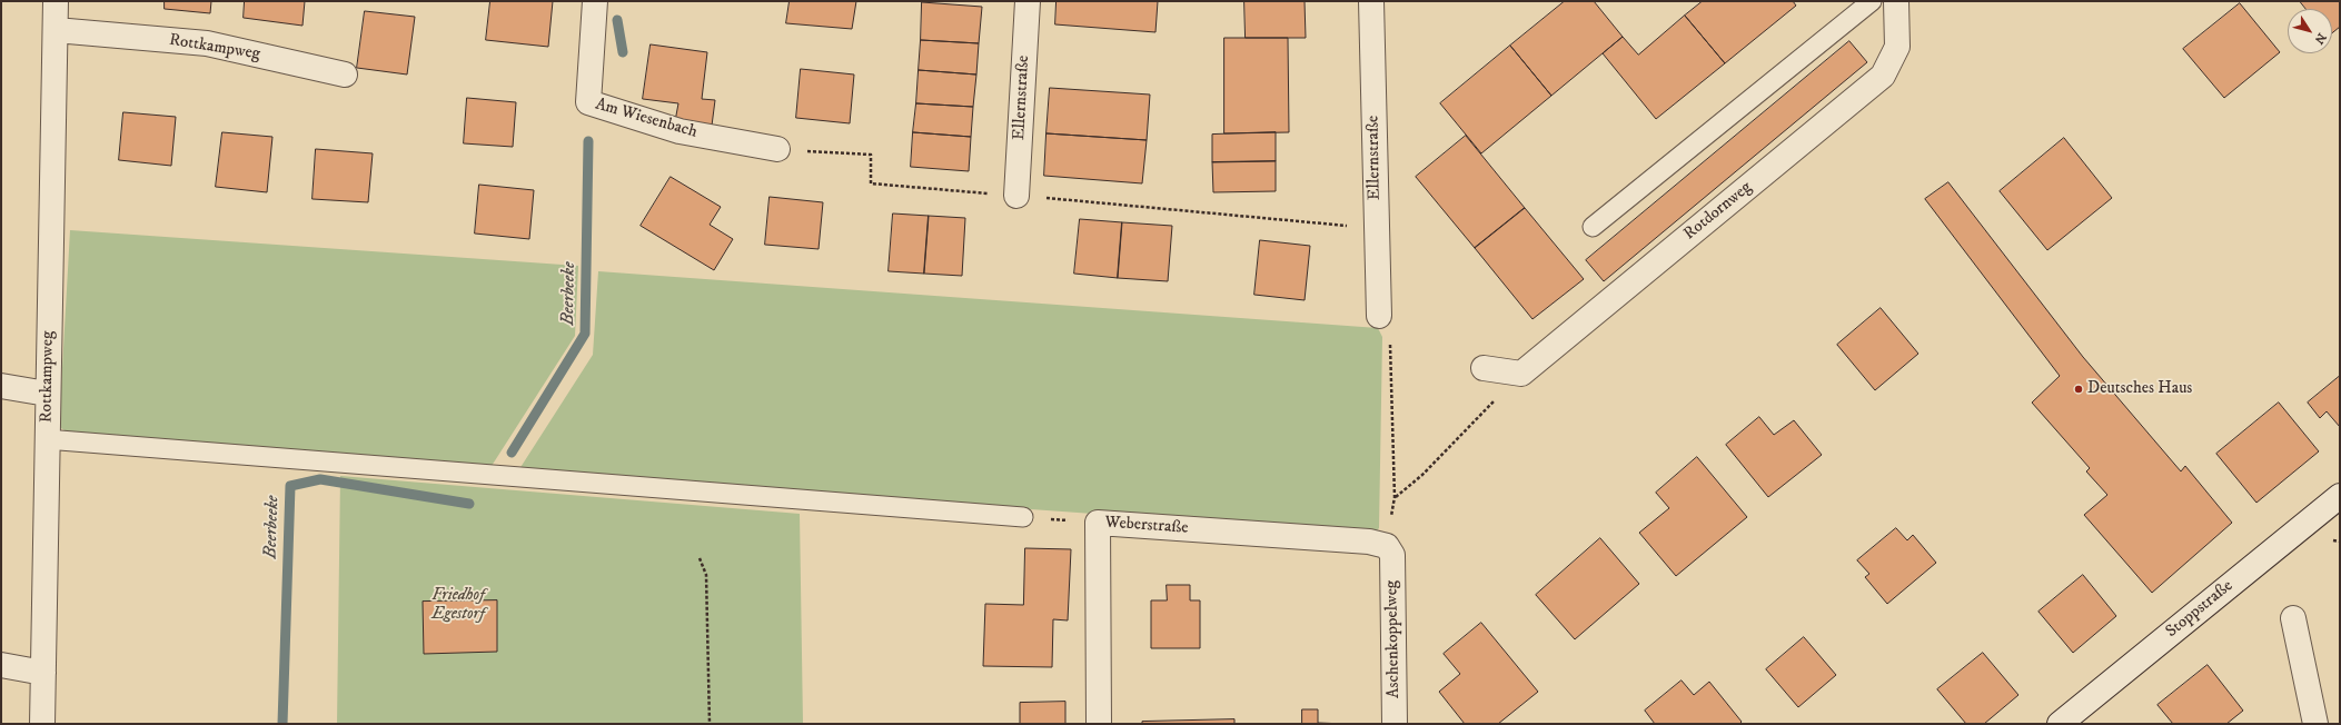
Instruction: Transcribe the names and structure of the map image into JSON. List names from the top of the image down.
{
  "streets": {
    "street": [
      "Rottkampweg",
      "Ellernstraße",
      "Am Wiesenbach",
      "Rotdornweg",
      "Weberstraße",
      "Stoppstraße",
      "Aschenkoppelweg"
    ]
  },
  "crossings": [
    ["Weberstraße", "Aschenkoppelweg"]
  ],
  "water": ["Beerbeeke"],
  "parks": ["Friedhof Egestorf"],
  "places": ["Deutsches Haus"],
  "north": "bottom right"
}
